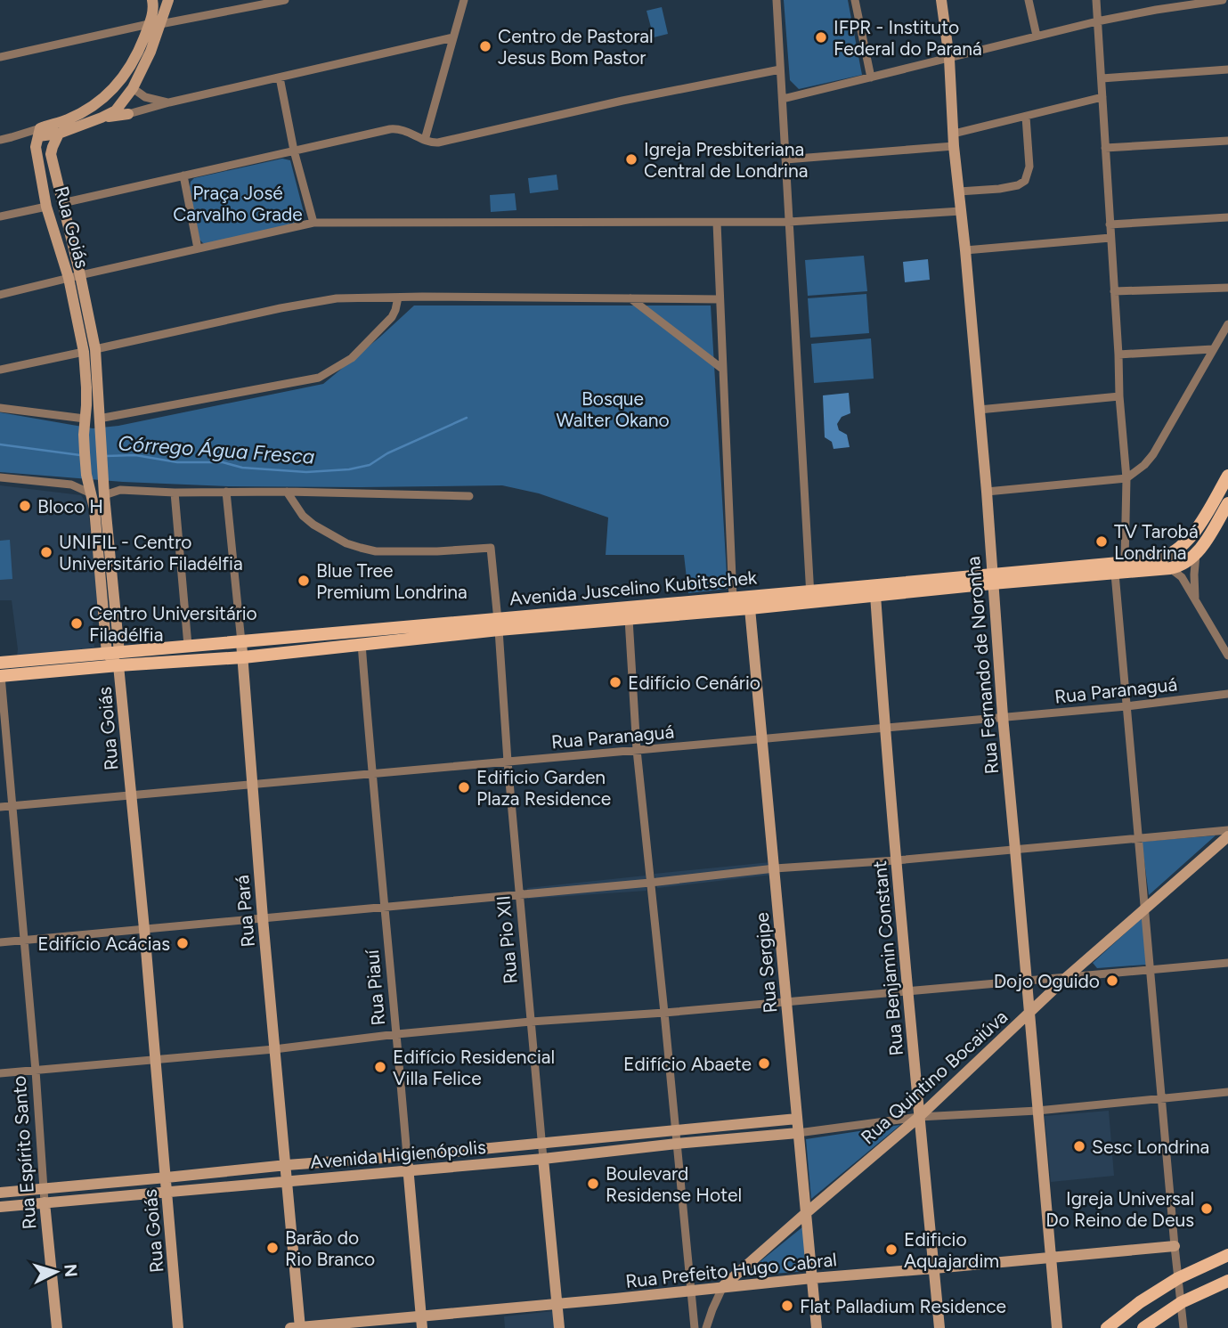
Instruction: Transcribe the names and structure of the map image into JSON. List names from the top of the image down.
{
  "streets": {
    "main road": ["Avenida Juscelino Kubitschek"],
    "street": [
      "Rua Goiás",
      "Rua Fernando de Noronha",
      "Rua Paranaguá",
      "Rua Pará",
      "Rua Pio XII",
      "Rua Benjamin Constant",
      "Rua Sergipe",
      "Rua Piauí",
      "Rua Quintino Bocaiúva",
      "Rua Espírito Santo",
      "Avenida Higienópolis",
      "Rua Prefeito Hugo Cabral"
    ]
  },
  "crossings": [
    ["Rua Goiás", "Avenida Juscelino Kubitschek"],
    ["Rua Goiás", "Rua Paranaguá"],
    ["Rua Goiás", "Avenida Higienópolis"],
    ["Avenida Juscelino Kubitschek", "Rua Fernando de Noronha"],
    ["Avenida Juscelino Kubitschek", "Rua Pará"],
    ["Avenida Juscelino Kubitschek", "Rua Pio XII"],
    ["Avenida Juscelino Kubitschek", "Rua Benjamin Constant"],
    ["Avenida Juscelino Kubitschek", "Rua Sergipe"],
    ["Avenida Juscelino Kubitschek", "Rua Piauí"],
    ["Avenida Juscelino Kubitschek", "Rua Espírito Santo"],
    ["Rua Fernando de Noronha", "Rua Paranaguá"],
    ["Rua Fernando de Noronha", "Rua Quintino Bocaiúva"],
    ["Rua Fernando de Noronha", "Rua Prefeito Hugo Cabral"],
    ["Rua Paranaguá", "Rua Pará"],
    ["Rua Paranaguá", "Rua Pio XII"],
    ["Rua Paranaguá", "Rua Benjamin Constant"],
    ["Rua Paranaguá", "Rua Sergipe"],
    ["Rua Paranaguá", "Rua Piauí"],
    ["Rua Paranaguá", "Rua Espírito Santo"],
    ["Rua Pará", "Avenida Higienópolis"],
    ["Rua Pará", "Rua Prefeito Hugo Cabral"],
    ["Rua Pio XII", "Avenida Higienópolis"],
    ["Rua Pio XII", "Rua Prefeito Hugo Cabral"],
    ["Rua Benjamin Constant", "Rua Quintino Bocaiúva"],
    ["Rua Benjamin Constant", "Rua Prefeito Hugo Cabral"],
    ["Rua Sergipe", "Rua Quintino Bocaiúva"],
    ["Rua Sergipe", "Avenida Higienópolis"],
    ["Rua Sergipe", "Rua Prefeito Hugo Cabral"],
    ["Rua Piauí", "Avenida Higienópolis"],
    ["Rua Piauí", "Rua Prefeito Hugo Cabral"],
    ["Rua Quintino Bocaiúva", "Rua Prefeito Hugo Cabral"],
    ["Rua Espírito Santo", "Avenida Higienópolis"]
  ],
  "water": ["Córrego Água Fresca"],
  "parks": ["Praça José Carvalho Grade", "Bosque Walter Okano"],
  "places": [
    "IFPR - Instituto Federal do Paraná",
    "Centro de Pastoral Jesus Bom Pastor",
    "Igreja Presbiteriana Central de Londrina",
    "Bloco H",
    "TV Tarobá Londrina",
    "UNIFIL - Centro Universitário Filadélfia",
    "Blue Tree Premium Londrina",
    "Centro Universitário Filadélfia",
    "Edifício Cenário",
    "Edificio Garden Plaza Residence",
    "Edifício Acácias",
    "Dojo Oguido",
    "Edifício Abaete",
    "Edifício Residencial Villa Felice",
    "Sesc Londrina",
    "Boulevard Residense Hotel",
    "Igreja Universal Do Reino de Deus",
    "Barão do Rio Branco",
    "Edificio Aquajardim",
    "Flat Palladium Residence"
  ],
  "north": "right"
}
